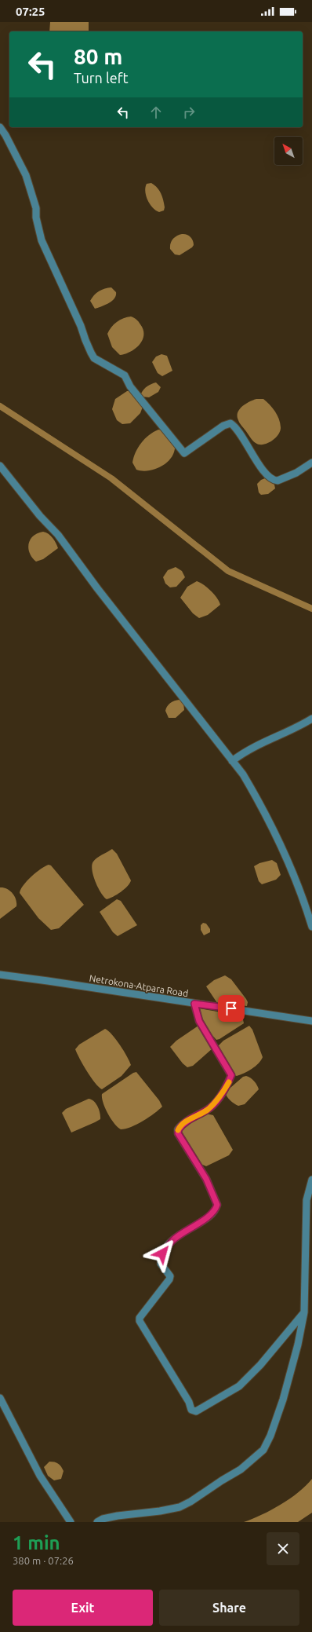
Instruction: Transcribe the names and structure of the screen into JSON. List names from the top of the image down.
{
  "streets": {
    "street": ["Netrokona-Atpara Road"]
  },
  "north": "top left",
  "page": {
    "status": "07:25",
    "turn": ["80 m", "Turn left"],
    "heading": ["1 min", "380 m · 07:26"],
    "buttons": ["Exit", "Share"]
  }
}
